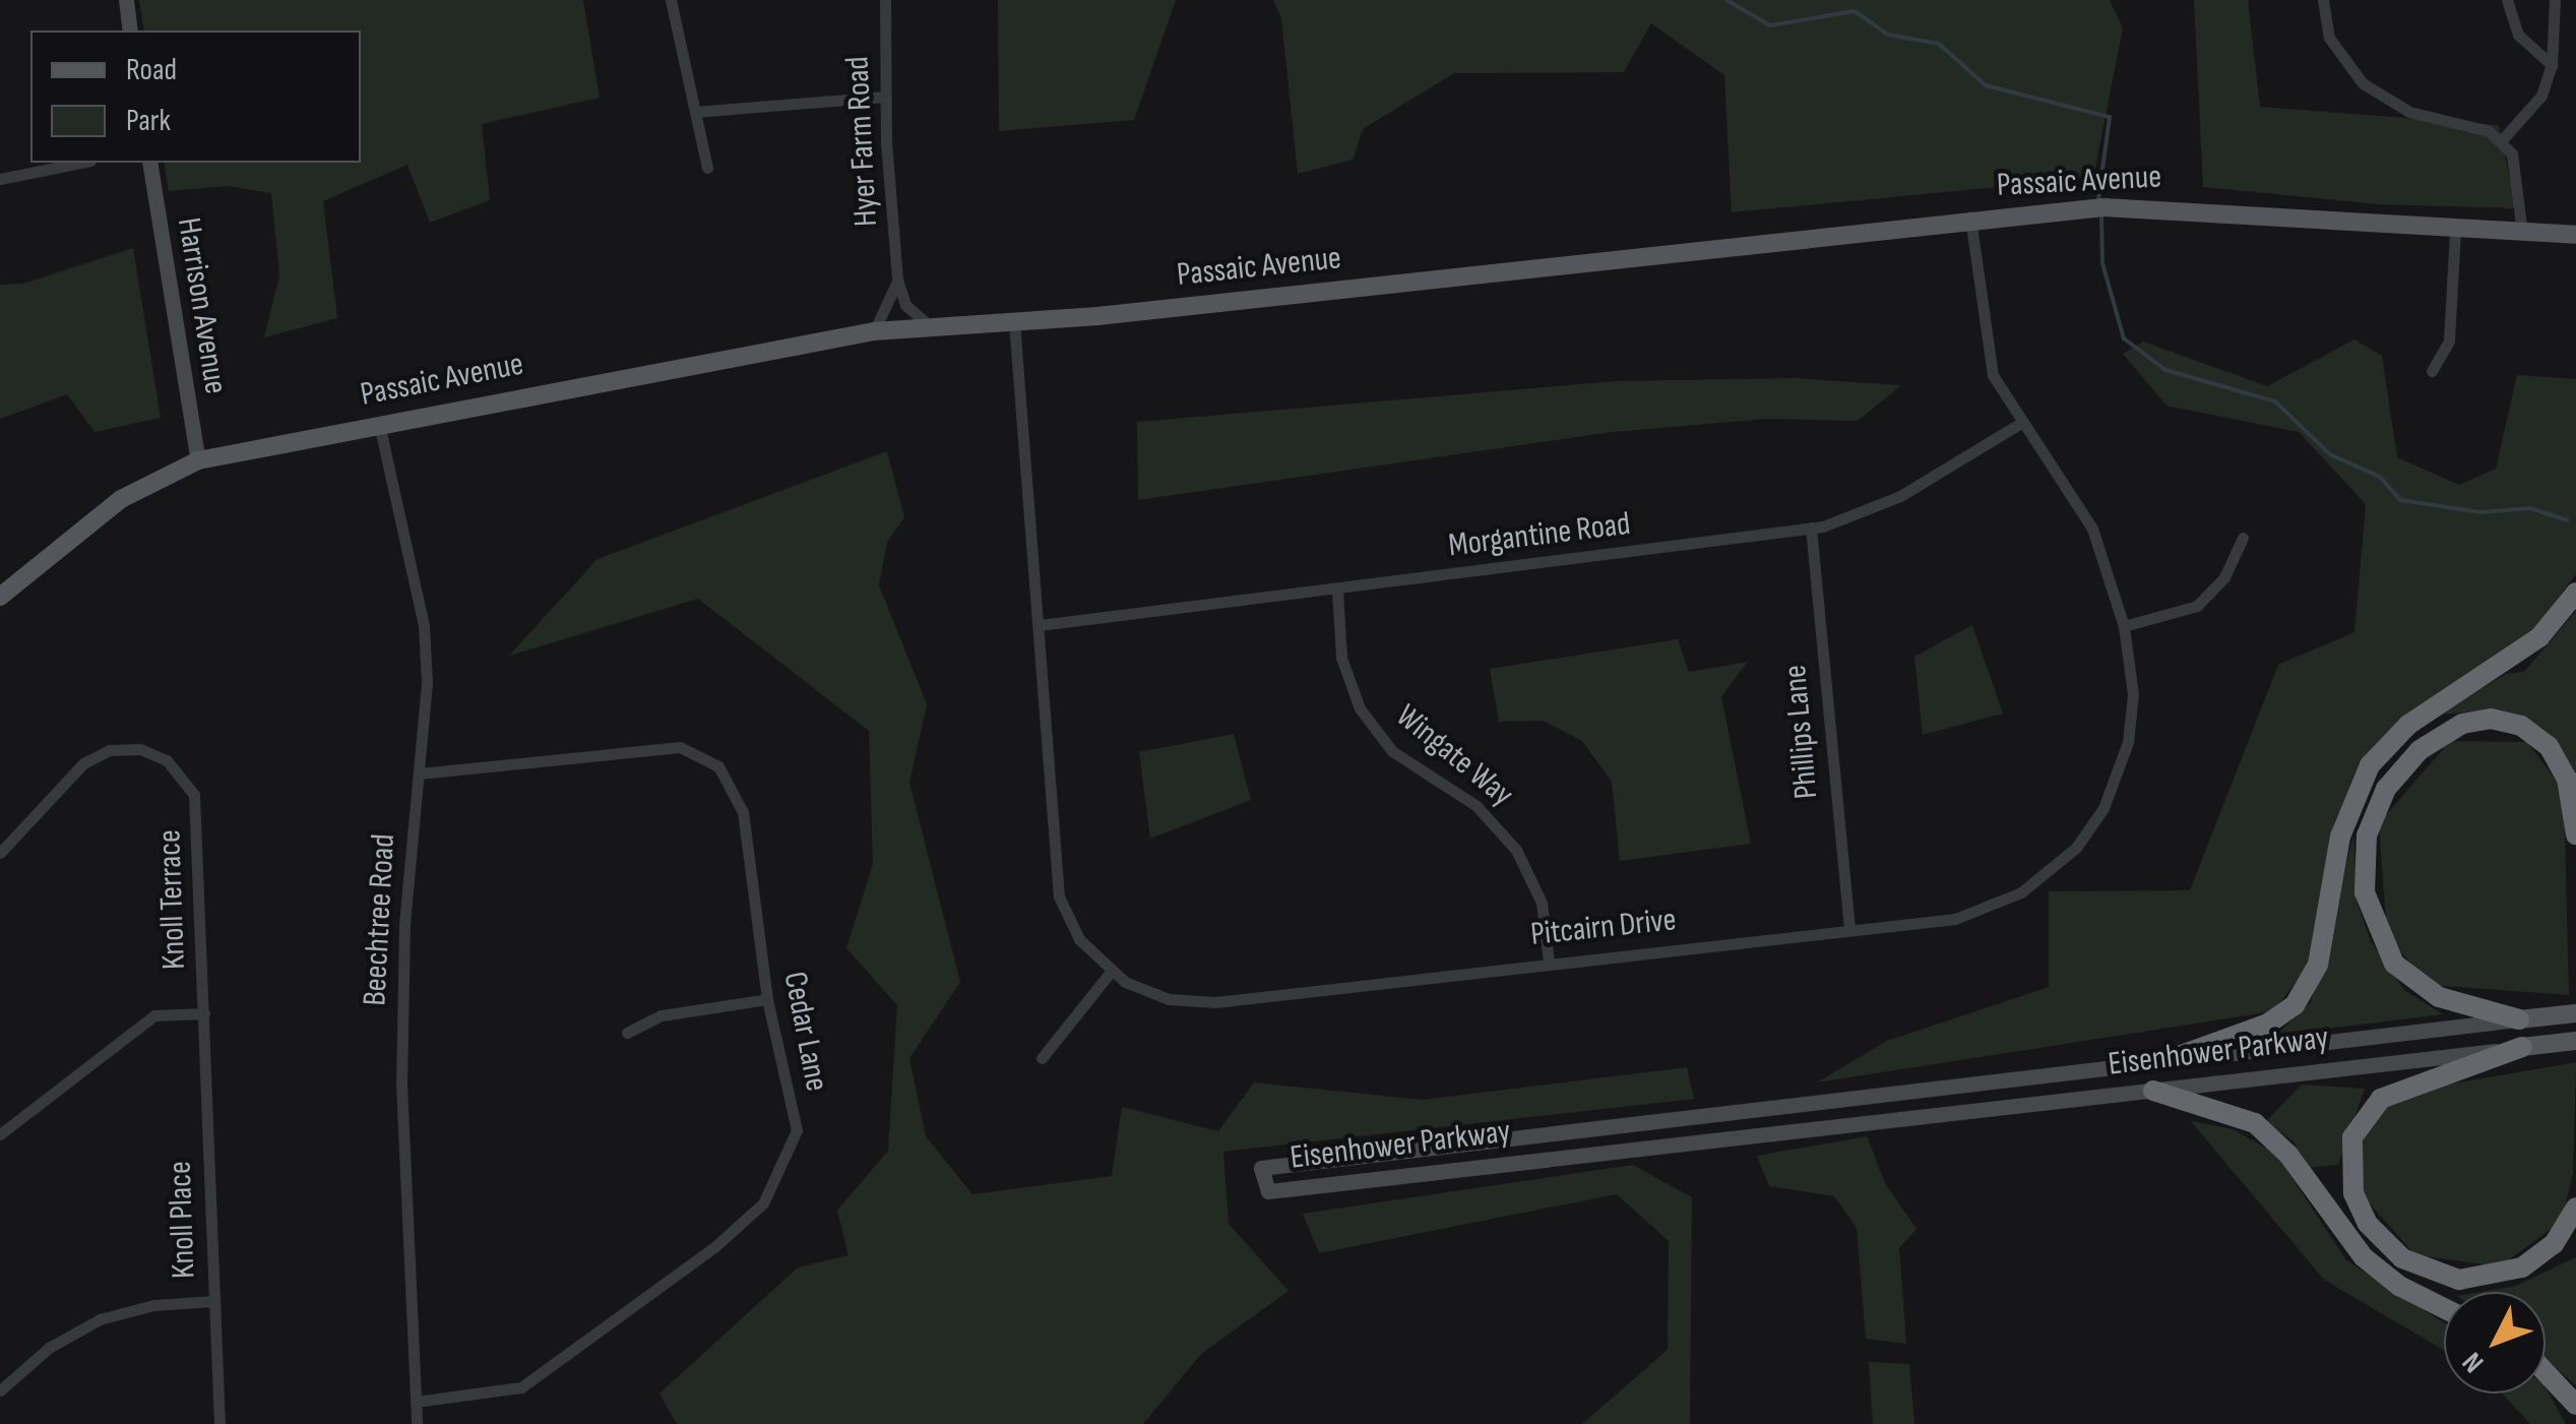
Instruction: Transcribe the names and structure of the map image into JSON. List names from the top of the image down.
{
  "streets": {
    "main road": ["Passaic Avenue", "Eisenhower Parkway"],
    "street": [
      "Hyer Farm Road",
      "Harrison Avenue",
      "Morgantine Road",
      "Phillips Lane",
      "Wingate Way",
      "Knoll Terrace",
      "Beechtree Road",
      "Pitcairn Drive",
      "Cedar Lane",
      "Knoll Place"
    ]
  },
  "crossings": [
    ["Hyer Farm Road", "Passaic Avenue"],
    ["Passaic Avenue", "Harrison Avenue"],
    ["Passaic Avenue", "Beechtree Road"],
    ["Passaic Avenue", "Pitcairn Drive"],
    ["Morgantine Road", "Phillips Lane"],
    ["Morgantine Road", "Wingate Way"],
    ["Morgantine Road", "Pitcairn Drive"],
    ["Phillips Lane", "Pitcairn Drive"],
    ["Wingate Way", "Pitcairn Drive"],
    ["Knoll Terrace", "Knoll Place"],
    ["Beechtree Road", "Cedar Lane"]
  ],
  "legend": ["Road", "Park"],
  "north": "bottom left"
}
